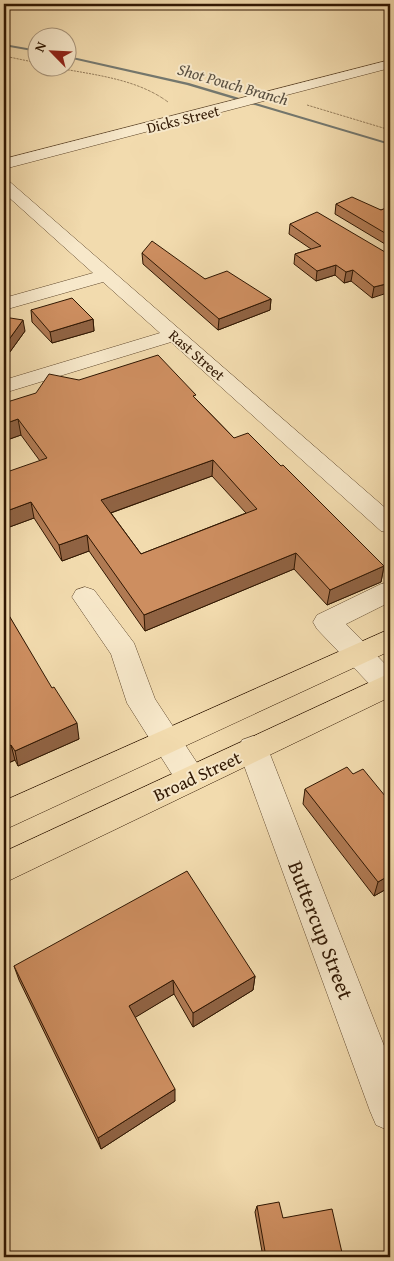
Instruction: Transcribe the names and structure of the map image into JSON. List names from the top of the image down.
{
  "streets": {
    "main road": ["Broad Street"],
    "street": ["Dicks Street", "Rast Street", "Buttercup Street"]
  },
  "crossings": [
    ["Broad Street", "Buttercup Street"]
  ],
  "water": ["Shot Pouch Branch"],
  "north": "top left"
}
